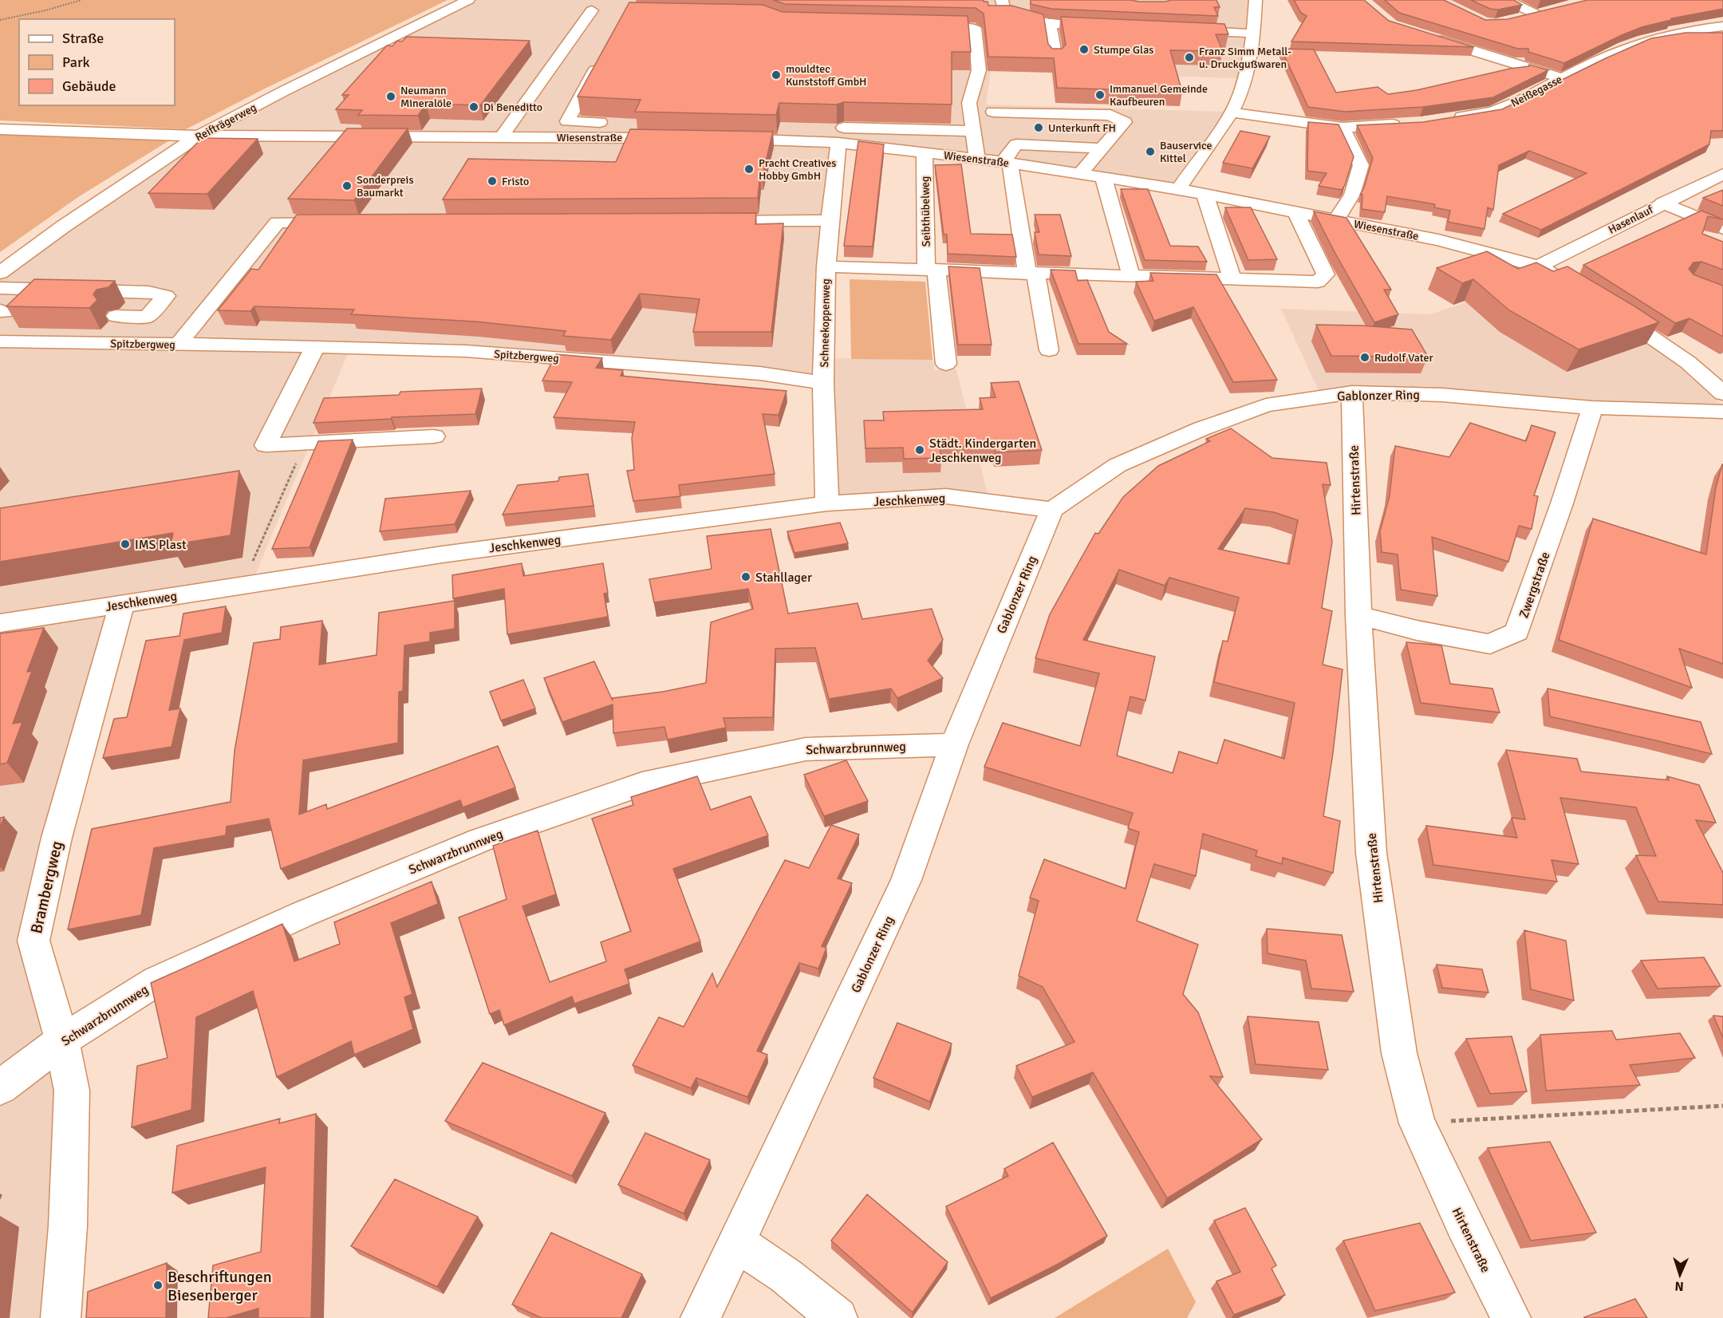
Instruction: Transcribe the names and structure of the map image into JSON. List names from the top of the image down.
{
  "streets": {
    "street": [
      "Neißegasse",
      "Reifträgerweg",
      "Wiesenstraße",
      "Seibthübelweg",
      "Hasenlauf",
      "Schneekoppenweg",
      "Spitzbergweg",
      "Gablonzer Ring",
      "Hirtenstraße",
      "Jeschkenweg",
      "Zwergstraße",
      "Schwarzbrunnweg",
      "Brambergweg"
    ]
  },
  "crossings": [
    ["Reifträgerweg", "Wiesenstraße"],
    ["Wiesenstraße", "Seibthübelweg"],
    ["Wiesenstraße", "Hasenlauf"],
    ["Wiesenstraße", "Schneekoppenweg"],
    ["Schneekoppenweg", "Spitzbergweg"],
    ["Schneekoppenweg", "Jeschkenweg"],
    ["Gablonzer Ring", "Hirtenstraße"],
    ["Gablonzer Ring", "Jeschkenweg"],
    ["Gablonzer Ring", "Zwergstraße"],
    ["Gablonzer Ring", "Schwarzbrunnweg"],
    ["Hirtenstraße", "Zwergstraße"],
    ["Jeschkenweg", "Brambergweg"],
    ["Schwarzbrunnweg", "Brambergweg"]
  ],
  "places": [
    "Stumpe Glas",
    "Franz Simm Metall- u. Druckgußwaren",
    "mouldtec Kunststoff GmbH",
    "Immanuel Gemeinde Kaufbeuren",
    "Neumann Mineralöle",
    "Di Beneditto",
    "Unterkunft FH",
    "Bauservice Kittel",
    "Pracht Creatives Hobby GmbH",
    "Fristo",
    "Sonderpreis Baumarkt",
    "Rudolf Vater",
    "Städt. Kindergarten Jeschkenweg",
    "IMS Plast",
    "Stahllager",
    "Beschriftungen Biesenberger"
  ],
  "legend": ["Straße", "Park", "Gebäude"],
  "north": "bottom"
}
